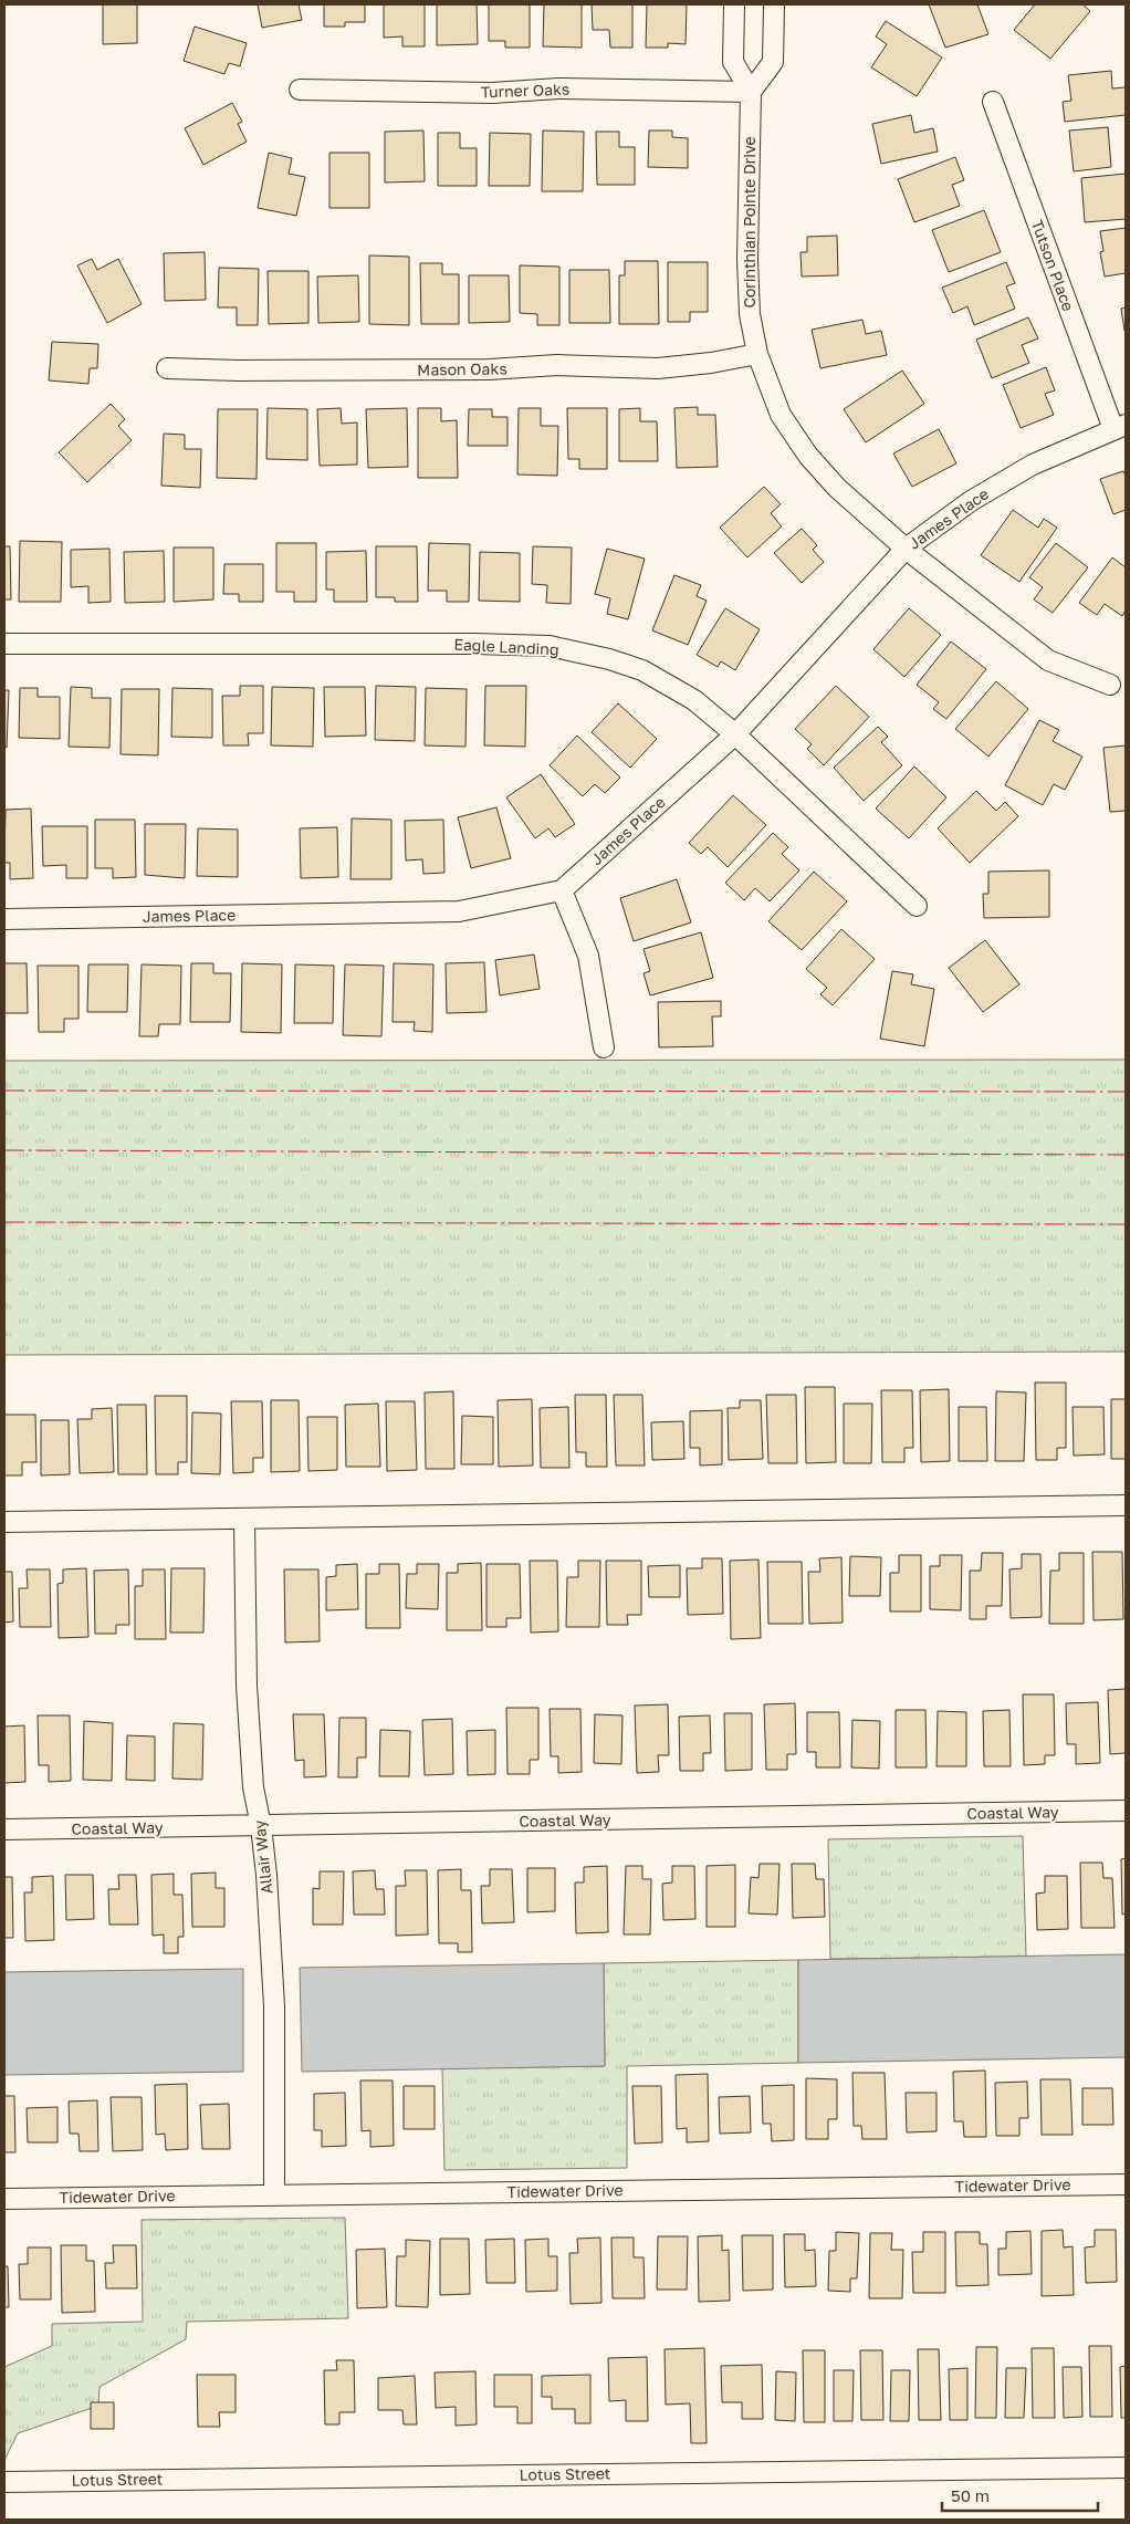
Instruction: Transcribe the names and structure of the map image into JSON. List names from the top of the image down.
{
  "streets": {
    "street": [
      "Turner Oaks",
      "Corinthian Pointe Drive",
      "Tutson Place",
      "Mason Oaks",
      "James Place",
      "Eagle Landing",
      "Coastal Way",
      "Allair Way",
      "Tidewater Drive",
      "Lotus Street"
    ]
  },
  "crossings": [
    ["Turner Oaks", "Corinthian Pointe Drive"],
    ["Corinthian Pointe Drive", "Mason Oaks"],
    ["Corinthian Pointe Drive", "James Place"],
    ["Tutson Place", "James Place"],
    ["James Place", "Eagle Landing"],
    ["Coastal Way", "Allair Way"],
    ["Allair Way", "Tidewater Drive"]
  ],
  "scale_bar": "50 m"
}
